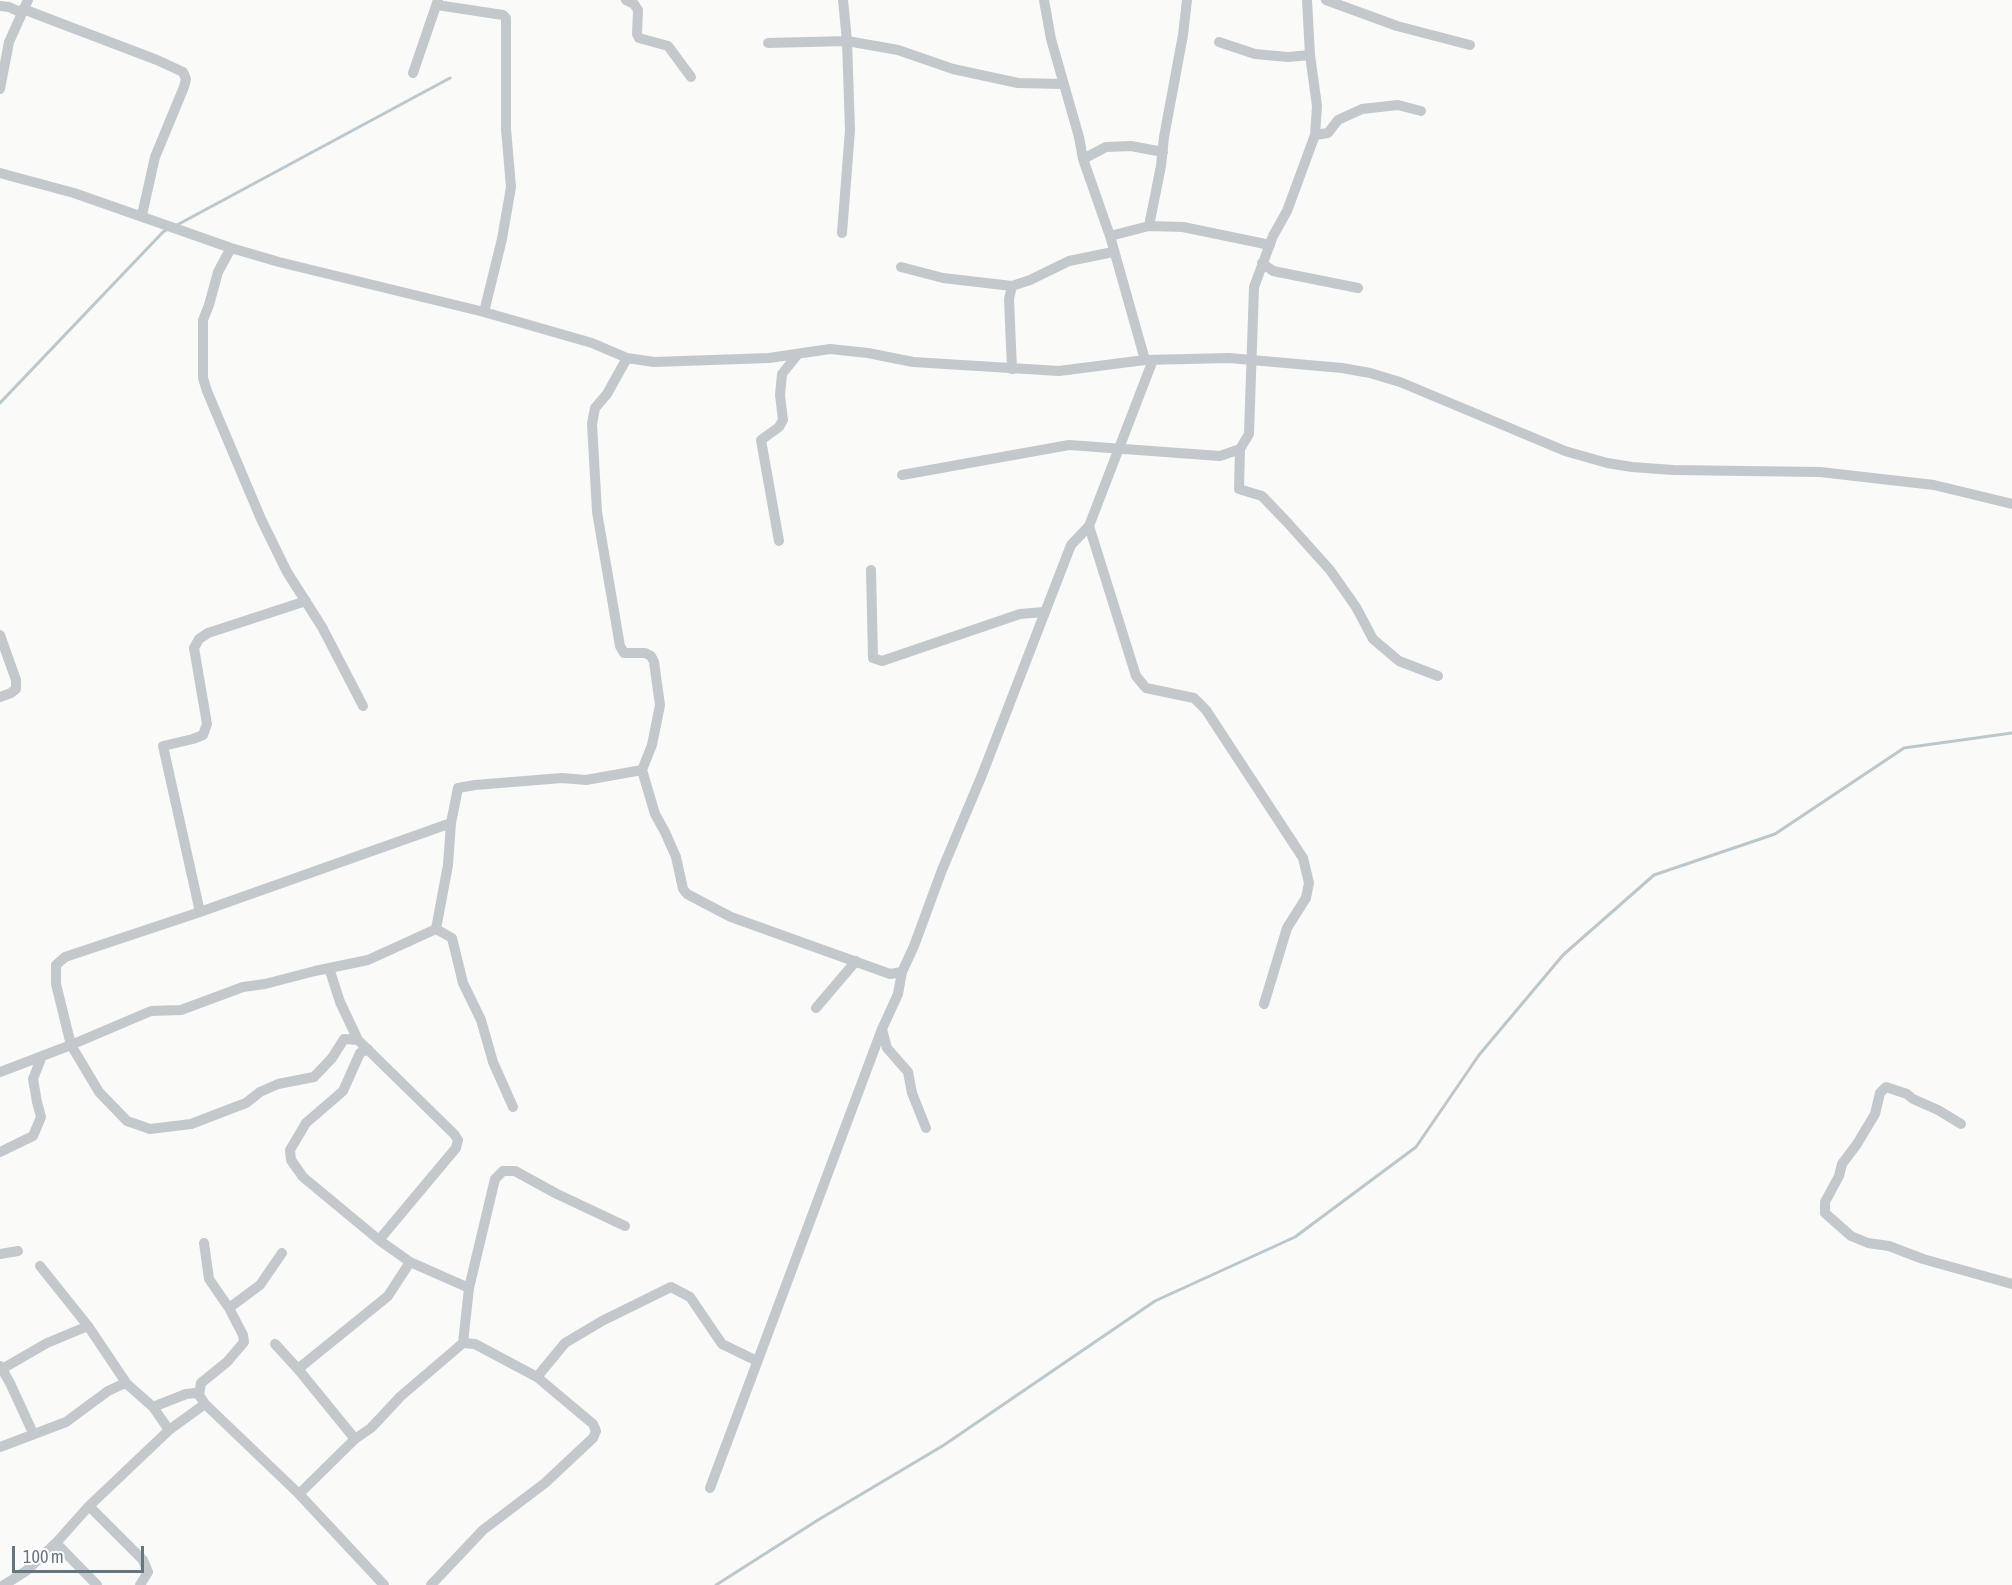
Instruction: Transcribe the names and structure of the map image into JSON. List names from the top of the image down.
{
  "scale_bar": "100 m"
}
